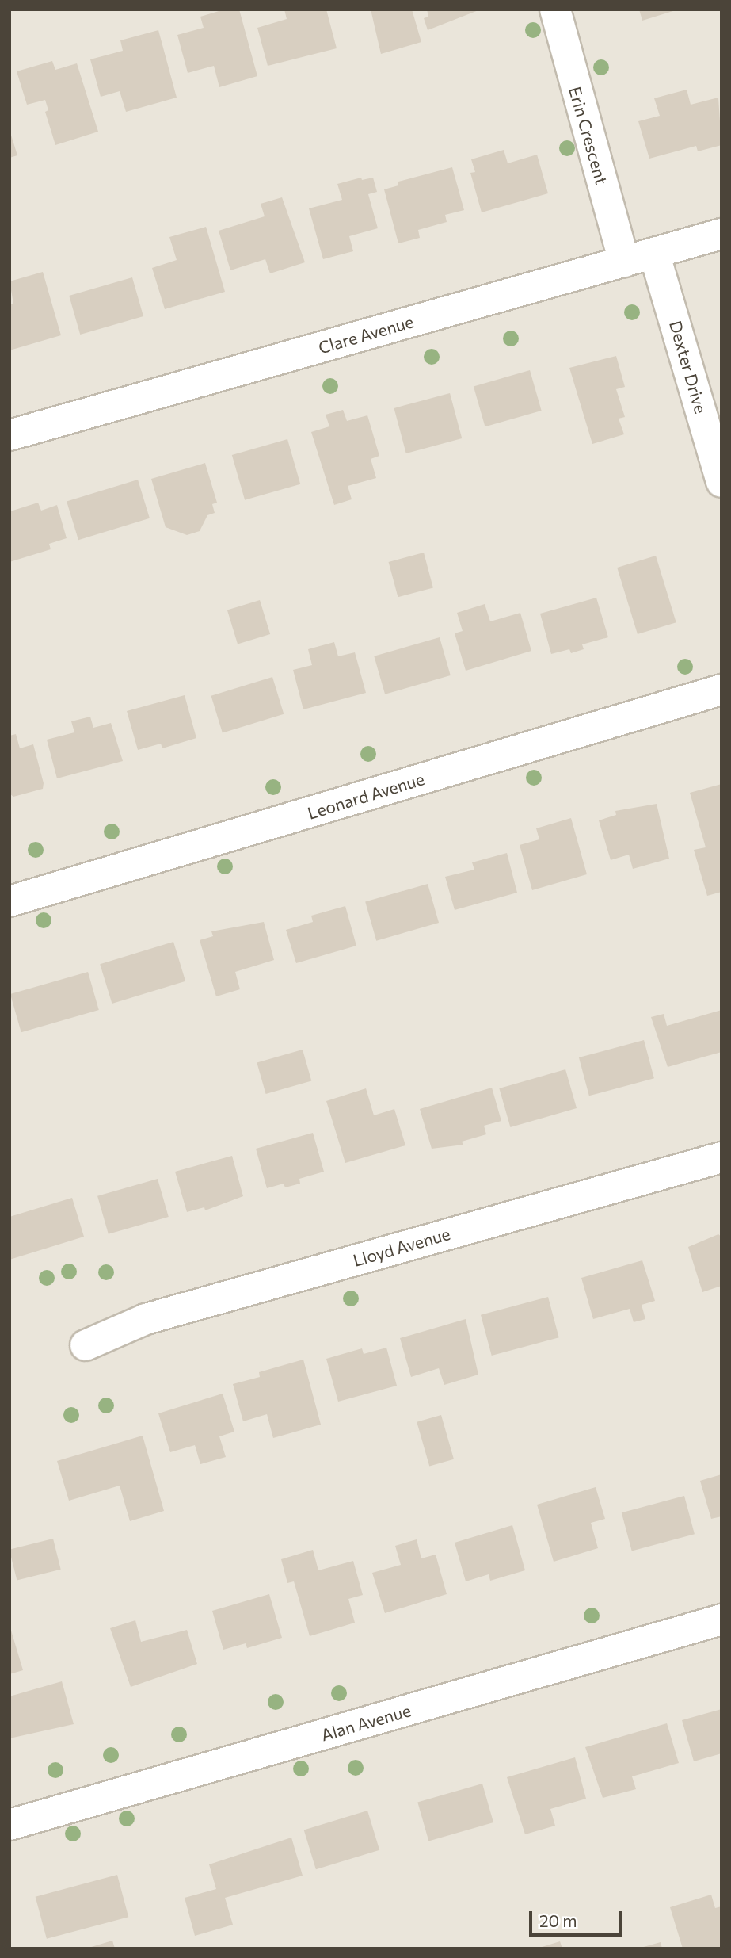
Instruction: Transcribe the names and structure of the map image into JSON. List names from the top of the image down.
{
  "streets": {
    "street": [
      "Erin Crescent",
      "Clare Avenue",
      "Dexter Drive",
      "Leonard Avenue",
      "Lloyd Avenue",
      "Alan Avenue"
    ]
  },
  "crossings": [
    ["Erin Crescent", "Clare Avenue"],
    ["Clare Avenue", "Dexter Drive"]
  ],
  "scale_bar": "20 m"
}
